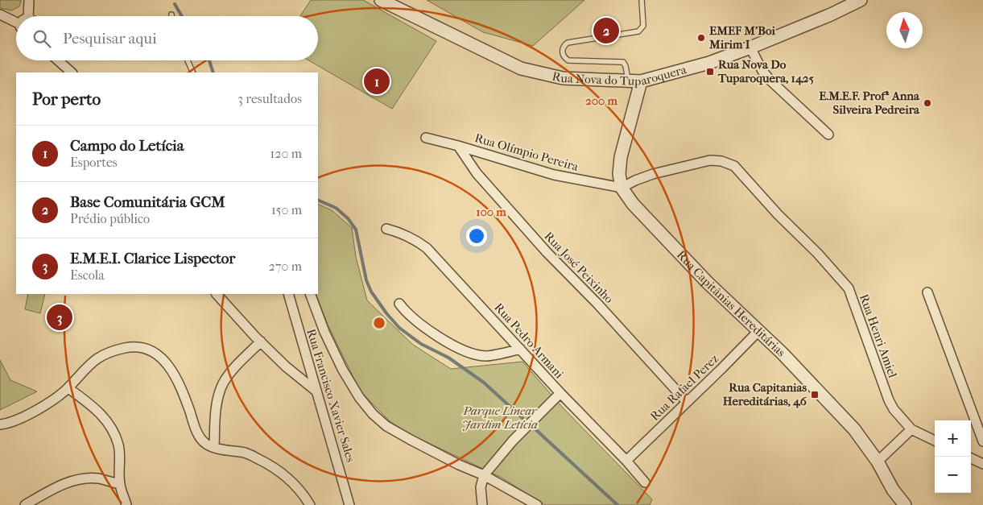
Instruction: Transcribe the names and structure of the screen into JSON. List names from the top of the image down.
{
  "streets": {
    "street": [
      "Rua Nova do Tuparoquera",
      "Rua Olímpio Pereira",
      "Rua José Peixinho",
      "Rua Capitânias Hereditárias",
      "Rua Henri Amiel",
      "Rua Pedro Armani",
      "Rua Rafael Perez",
      "Rua Francisco Xavier Sales"
    ]
  },
  "crossings": [
    ["Rua Nova do Tuparoquera", "Rua Capitânias Hereditárias"],
    ["Rua Olímpio Pereira", "Rua José Peixinho"],
    ["Rua Olímpio Pereira", "Rua Capitânias Hereditárias"],
    ["Rua Olímpio Pereira", "Rua Henri Amiel"],
    ["Rua José Peixinho", "Rua Rafael Perez"],
    ["Rua Capitânias Hereditárias", "Rua Henri Amiel"],
    ["Rua Capitânias Hereditárias", "Rua Rafael Perez"],
    ["Rua Pedro Armani", "Rua Rafael Perez"]
  ],
  "parks": ["Parque Linear Jardim Letícia"],
  "places": {
    "other": ["EMEF M'Boi Mirim I", "E.M.E.F. Profª Anna Silveira Pedreira"],
    "transit": ["Rua Nova Do Tuparoquera, 1425", "Rua Capitanias Hereditárias, 46"]
  },
  "north": "top",
  "page": {
    "pins": ["2", "1", "3"],
    "search": "Pesquisar aqui",
    "heading": ["Por perto", "3 resultados"],
    "list": [
      {
        "mark": "1",
        "name": "Campo do Letícia",
        "note": "Esportes",
        "value": "120 m"
      },
      {
        "mark": "2",
        "name": "Base Comunitária GCM",
        "note": "Prédio público",
        "value": "150 m"
      },
      {
        "mark": "3",
        "name": "E.M.E.I. Clarice Lispector",
        "note": "Escola",
        "value": "270 m"
      }
    ],
    "map_buttons": ["+", "−"]
  },
  "rings": ["200 m", "100 m"]
}
